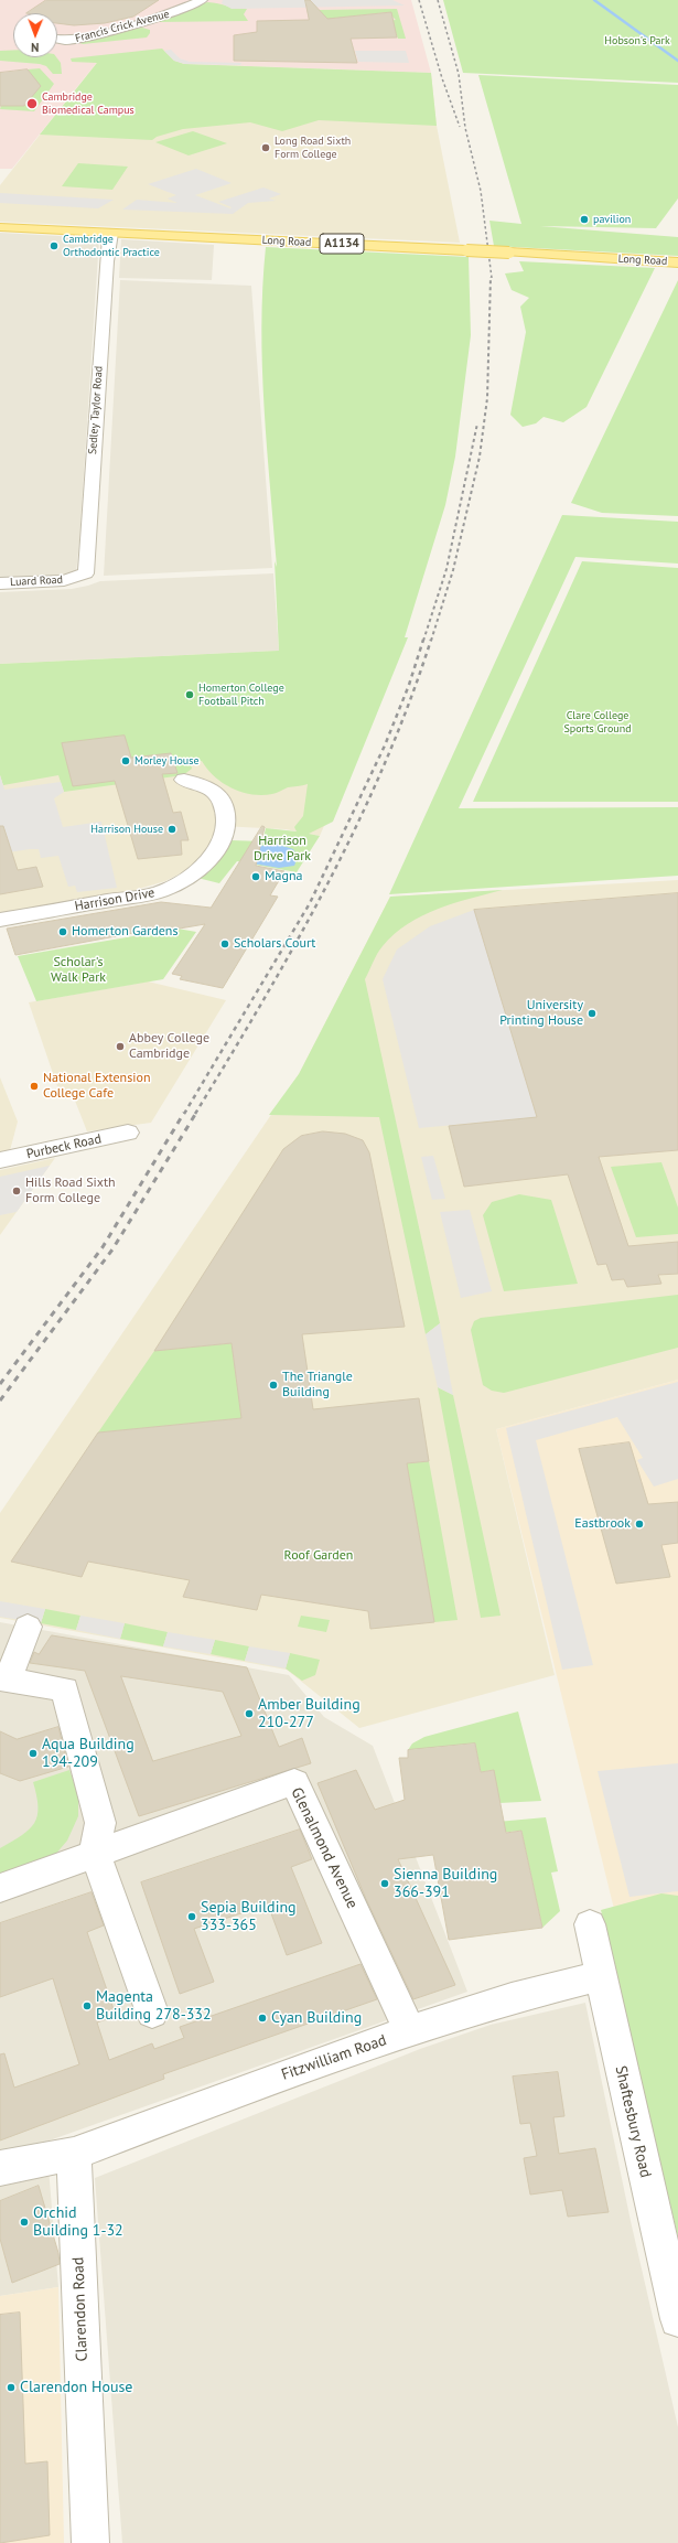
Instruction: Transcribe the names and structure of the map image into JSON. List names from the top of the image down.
{
  "streets": {
    "main road": ["Long Road", "A1134"],
    "street": [
      "Francis Crick Avenue",
      "Sedley Taylor Road",
      "Luard Road",
      "Harrison Drive",
      "Purbeck Road",
      "Glenalmond Avenue",
      "Fitzwilliam Road",
      "Shaftesbury Road",
      "Clarendon Road"
    ]
  },
  "crossings": [
    ["Long Road", "Sedley Taylor Road"],
    ["Sedley Taylor Road", "Luard Road"],
    ["Glenalmond Avenue", "Fitzwilliam Road"],
    ["Fitzwilliam Road", "Shaftesbury Road"],
    ["Fitzwilliam Road", "Clarendon Road"]
  ],
  "parks": [
    "Hobson's Park",
    "Clare College Sports Ground",
    "Harrison Drive Park",
    "Scholar's Walk Park",
    "Roof Garden"
  ],
  "places": [
    "Cambridge Biomedical Campus",
    "Long Road Sixth Form College",
    "pavilion",
    "Cambridge Orthodontic Practice",
    "Homerton College Football Pitch",
    "Morley House",
    "Harrison House",
    "Magna",
    "Homerton Gardens",
    "Scholars Court",
    "University Printing House",
    "Abbey College Cambridge",
    "National Extension College Cafe",
    "Hills Road Sixth Form College",
    "The Triangle Building",
    "Eastbrook",
    "Amber Building 210-277",
    "Aqua Building 194-209",
    "Sienna Building 366-391",
    "Sepia Building 333-365",
    "Magenta Building 278-332",
    "Cyan Building",
    "Orchid Building 1-32",
    "Clarendon House"
  ],
  "north": "bottom"
}
